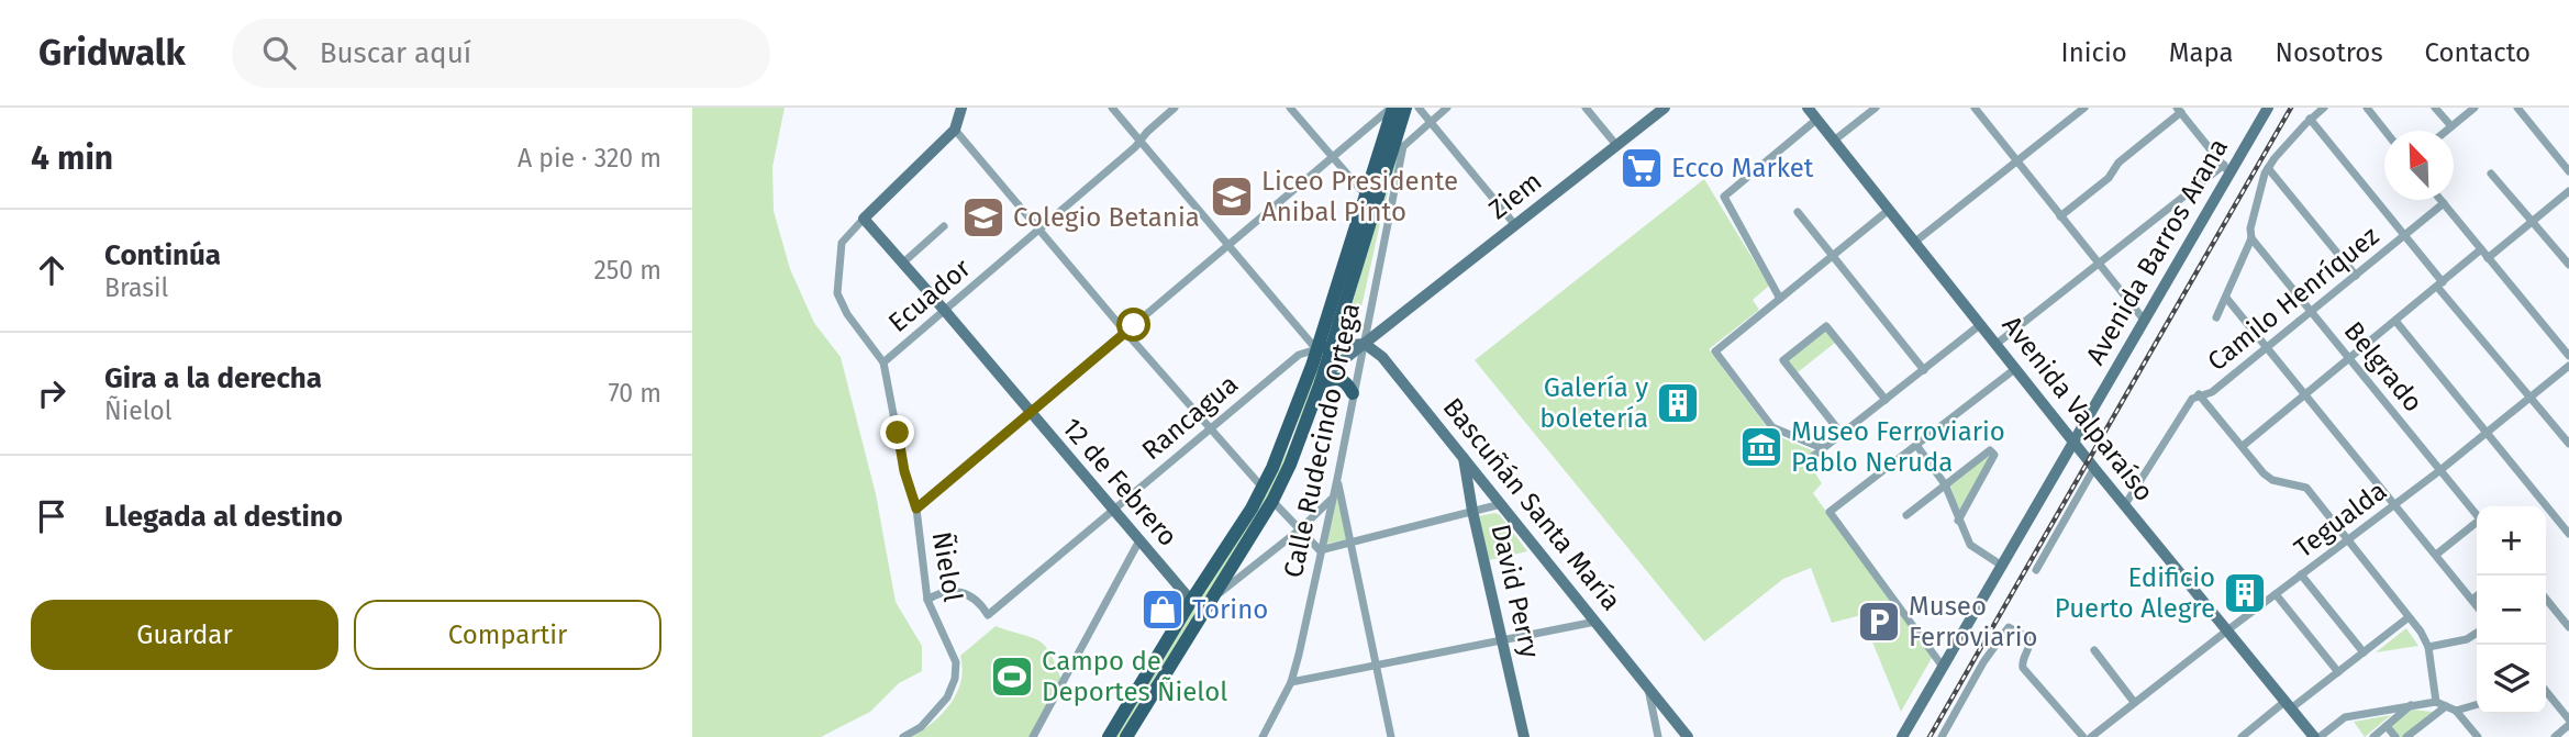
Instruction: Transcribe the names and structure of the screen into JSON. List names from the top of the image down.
{
  "streets": {
    "street": [
      "Ziem",
      "Avenida Barros Arana",
      "Ecuador",
      "Camilo Henríquez",
      "Belgrado",
      "Avenida Valparaíso",
      "Rancagua",
      "Calle Rudecindo Ortega",
      "12 de Febrero",
      "Bascuñán Santa María",
      "Tegualda",
      "Ñielol",
      "David Perry"
    ]
  },
  "crossings": [
    ["Ziem", "Calle Rudecindo Ortega"],
    ["Ziem", "Bascuñán Santa María"],
    ["Avenida Barros Arana", "Avenida Valparaíso"],
    ["Ecuador", "12 de Febrero"],
    ["Ecuador", "Ñielol"],
    ["Camilo Henríquez", "Belgrado"],
    ["Camilo Henríquez", "Avenida Valparaíso"],
    ["Belgrado", "Tegualda"],
    ["Avenida Valparaíso", "Tegualda"],
    ["Rancagua", "12 de Febrero"],
    ["Rancagua", "Ñielol"],
    ["Calle Rudecindo Ortega", "Bascuñán Santa María"],
    ["12 de Febrero", "Ñielol"],
    ["Bascuñán Santa María", "David Perry"]
  ],
  "places": {
    "supermarket": ["Ecco Market"],
    "school or university": ["Liceo Presidente Anibal Pinto", "Colegio Betania"],
    "building": ["Galería y boletería", "Edificio Puerto Alegre"],
    "museum": ["Museo Ferroviario Pablo Neruda"],
    "shop": ["Torino"],
    "parking": ["Museo Ferroviario"],
    "sports": ["Campo de Deportes Ñielol"]
  },
  "north": "top left",
  "page": {
    "header": "Gridwalk",
    "search": "Buscar aquí",
    "nav": [
      "Inicio",
      "Mapa",
      "Nosotros",
      "Contacto"
    ],
    "heading": ["4 min", "A pie · 320 m"],
    "list": [
      ["Continúa", "Brasil", "250 m"],
      ["Gira a la derecha", "Ñielol", "70 m"],
      "Llegada al destino"
    ],
    "map_buttons": ["+", "−"],
    "buttons": ["Guardar", "Compartir"]
  }
}
